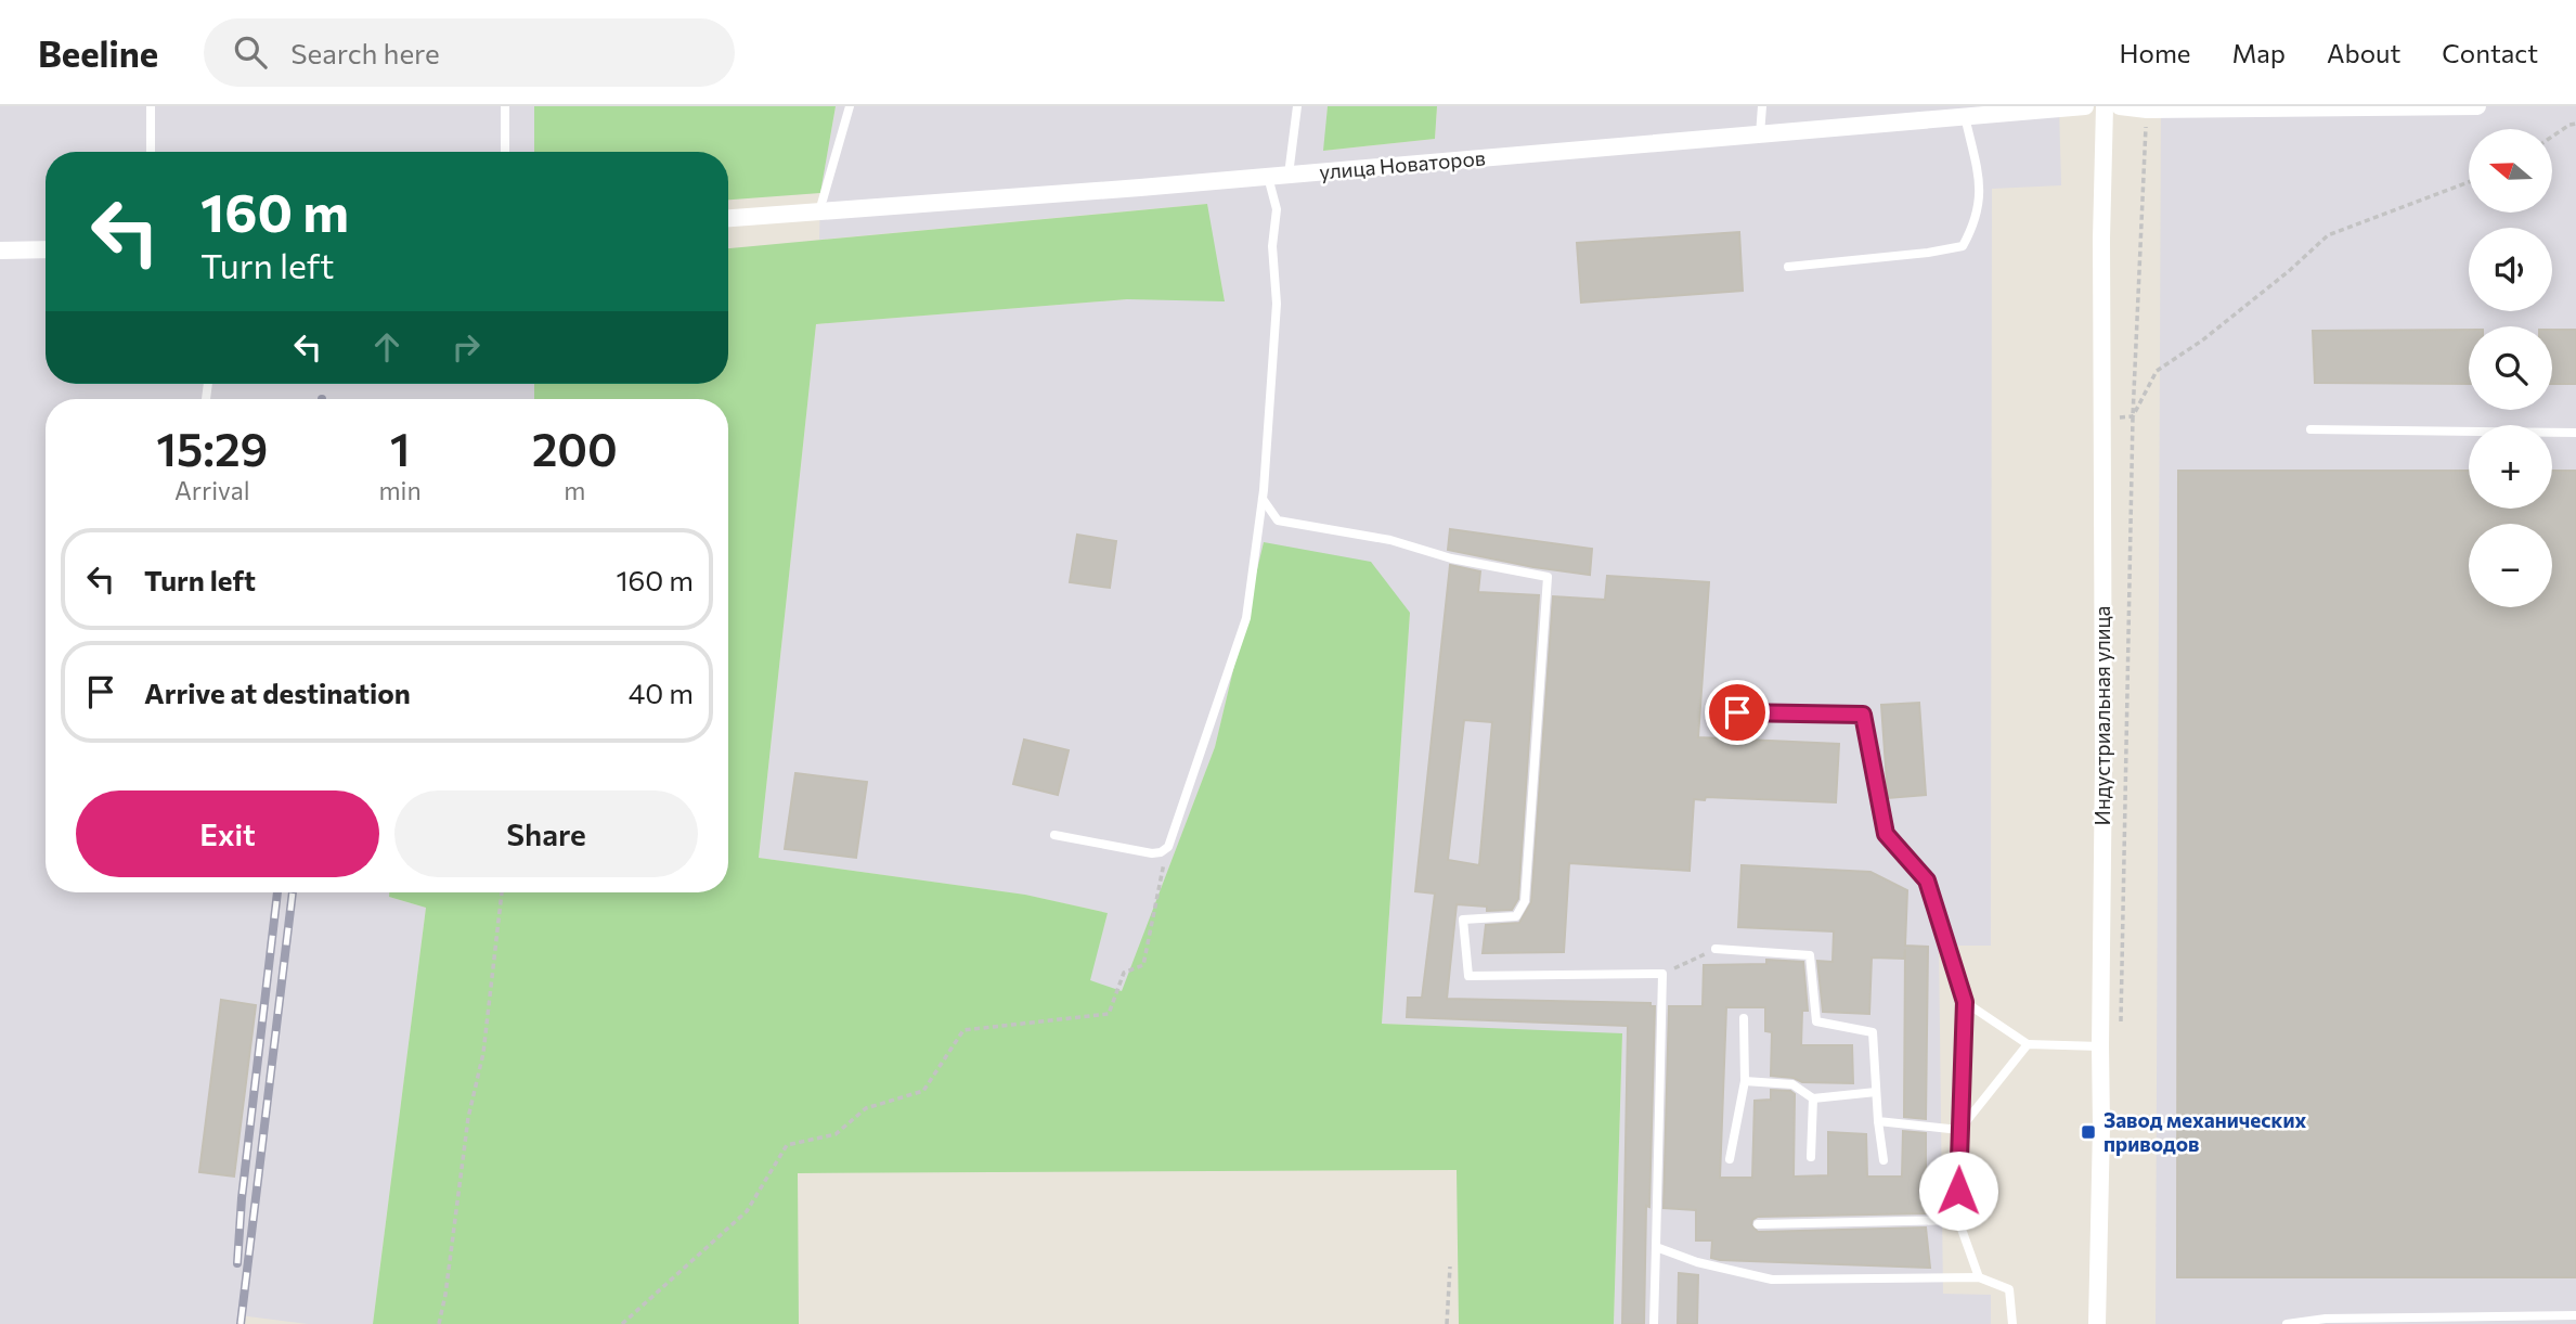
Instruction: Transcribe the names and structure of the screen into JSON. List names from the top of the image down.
{
  "streets": {
    "street": ["улица Новаторов", "Индустриальная улица"]
  },
  "places": {
    "transit": ["Завод механических приводов"]
  },
  "north": "left",
  "page": {
    "header": "Beeline",
    "search": "Search here",
    "nav": [
      "Home",
      "Map",
      "About",
      "Contact"
    ],
    "map_buttons": ["+", "−"],
    "turn": ["160 m", "Turn left"],
    "eta": [
      "15:29",
      "Arrival",
      "1",
      "min",
      "200",
      "m"
    ],
    "list": [
      {
        "name": "Turn left",
        "value": "160 m"
      },
      {
        "name": "Arrive at destination",
        "value": "40 m"
      }
    ],
    "buttons": ["Exit", "Share"]
  }
}
